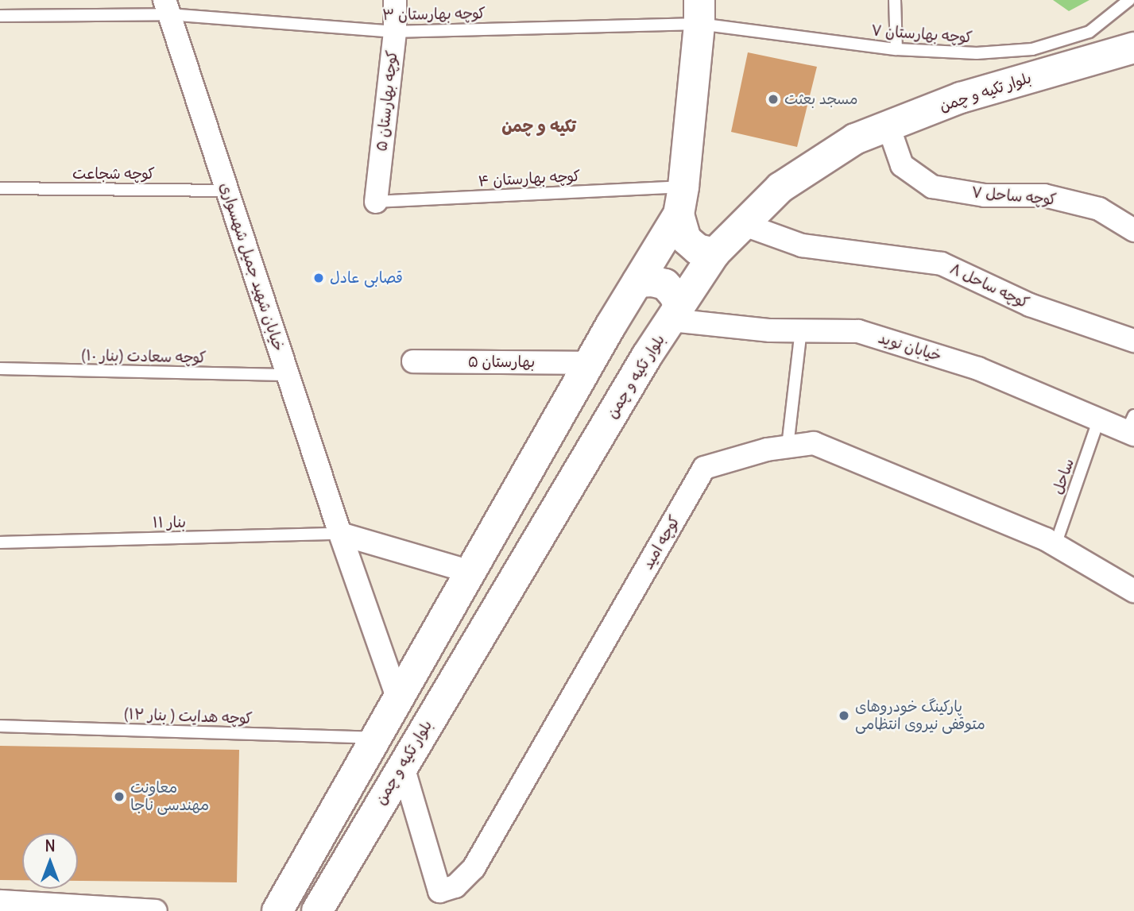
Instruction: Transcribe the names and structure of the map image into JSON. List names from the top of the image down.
{
  "streets": {
    "main road": ["بلوار تکیه و چمن"],
    "street": [
      "کوچه بهارستان ۵",
      "کوچه ساحل ۷",
      "خیابان شهید جمیل شهسواری",
      "کوچه ساحل ۸",
      "خیابان نوید",
      "بهارستان ۵",
      "کوچه امید"
    ],
    "lane": [
      "کوچه بهارستان ۳",
      "کوچه بهارستان ۷",
      "کوچه شجاعت",
      "کوچه بهارستان ۴",
      "کوچه سعادت (بنار ۱۰)",
      "ساحل",
      "بنار ۱۱",
      "کوچه هدایت ( بنار ۱۲)"
    ]
  },
  "crossings": [
    ["کوچه بهارستان ۳", "کوچه بهارستان ۷"],
    ["کوچه بهارستان ۳", "کوچه بهارستان ۵"],
    ["کوچه بهارستان ۳", "خیابان شهید جمیل شهسواری"],
    ["بلوار تکیه و چمن", "کوچه ساحل ۷"],
    ["بلوار تکیه و چمن", "کوچه ساحل ۸"],
    ["بلوار تکیه و چمن", "خیابان نوید"],
    ["بلوار تکیه و چمن", "کوچه امید"],
    ["کوچه بهارستان ۵", "کوچه بهارستان ۴"],
    ["کوچه شجاعت", "خیابان شهید جمیل شهسواری"],
    ["خیابان شهید جمیل شهسواری", "کوچه سعادت (بنار ۱۰)"],
    ["خیابان شهید جمیل شهسواری", "بنار ۱۱"],
    ["خیابان نوید", "ساحل"],
    ["ساحل", "کوچه امید"]
  ],
  "districts": ["تکیه و چمن"],
  "places": [
    "مسجد بعثت",
    "قصابی عادل",
    "پارکینگ خودروهای متوقفی نیروی انتظامی",
    "معاونت مهندسی ناجا"
  ],
  "north": "top"
}
